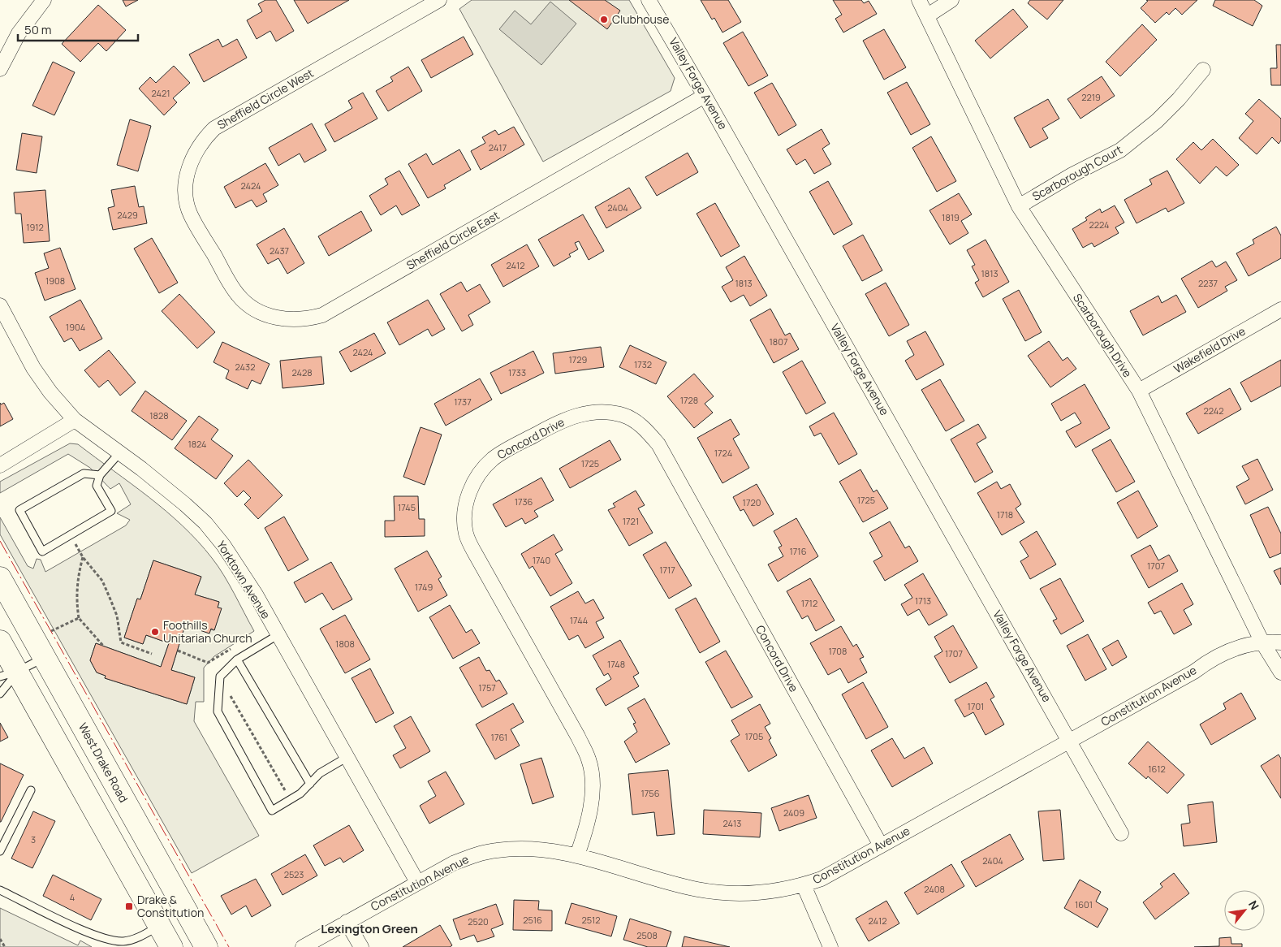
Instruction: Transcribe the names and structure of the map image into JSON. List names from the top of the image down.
{
  "streets": {
    "main road": ["West Drake Road"],
    "street": [
      "Valley Forge Avenue",
      "Sheffield Circle West",
      "Scarborough Court",
      "Sheffield Circle East",
      "Scarborough Drive",
      "Wakefield Drive",
      "Concord Drive",
      "Yorktown Avenue",
      "Constitution Avenue"
    ]
  },
  "crossings": [
    ["Valley Forge Avenue", "Sheffield Circle East"],
    ["Valley Forge Avenue", "Constitution Avenue"],
    ["Sheffield Circle West", "Sheffield Circle East"],
    ["Scarborough Court", "Scarborough Drive"],
    ["Scarborough Drive", "Wakefield Drive"],
    ["Scarborough Drive", "Constitution Avenue"],
    ["Concord Drive", "Constitution Avenue"],
    ["Yorktown Avenue", "Constitution Avenue"]
  ],
  "districts": ["Lexington Green"],
  "places": {
    "other": ["Clubhouse", "Foothills Unitarian Church"],
    "transit": ["Drake & Constitution"]
  },
  "house_numbers": [
    "2421",
    "2219",
    "2417",
    "2424",
    "2404",
    "2429",
    "1819",
    "2224",
    "1912",
    "2437",
    "2412",
    "1813",
    "1908",
    "1813",
    "2237",
    "1904",
    "1807",
    "2424",
    "1729",
    "1732",
    "2432",
    "2428",
    "1733",
    "1728",
    "1737",
    "2242",
    "1828",
    "1824",
    "1724",
    "1725",
    "1725",
    "1736",
    "1720",
    "1745",
    "1718",
    "1721",
    "1716",
    "1740",
    "1707",
    "1717",
    "1749",
    "1713",
    "1712",
    "1744",
    "1808",
    "1708",
    "1707",
    "1748",
    "1757",
    "1701",
    "1705",
    "1761",
    "1612",
    "1756",
    "2409",
    "2413",
    "3",
    "2404",
    "2523",
    "2408",
    "4",
    "1601",
    "2516",
    "2512",
    "2412",
    "2520",
    "2508"
  ],
  "scale_bar": "50 m",
  "north": "top right"
}
